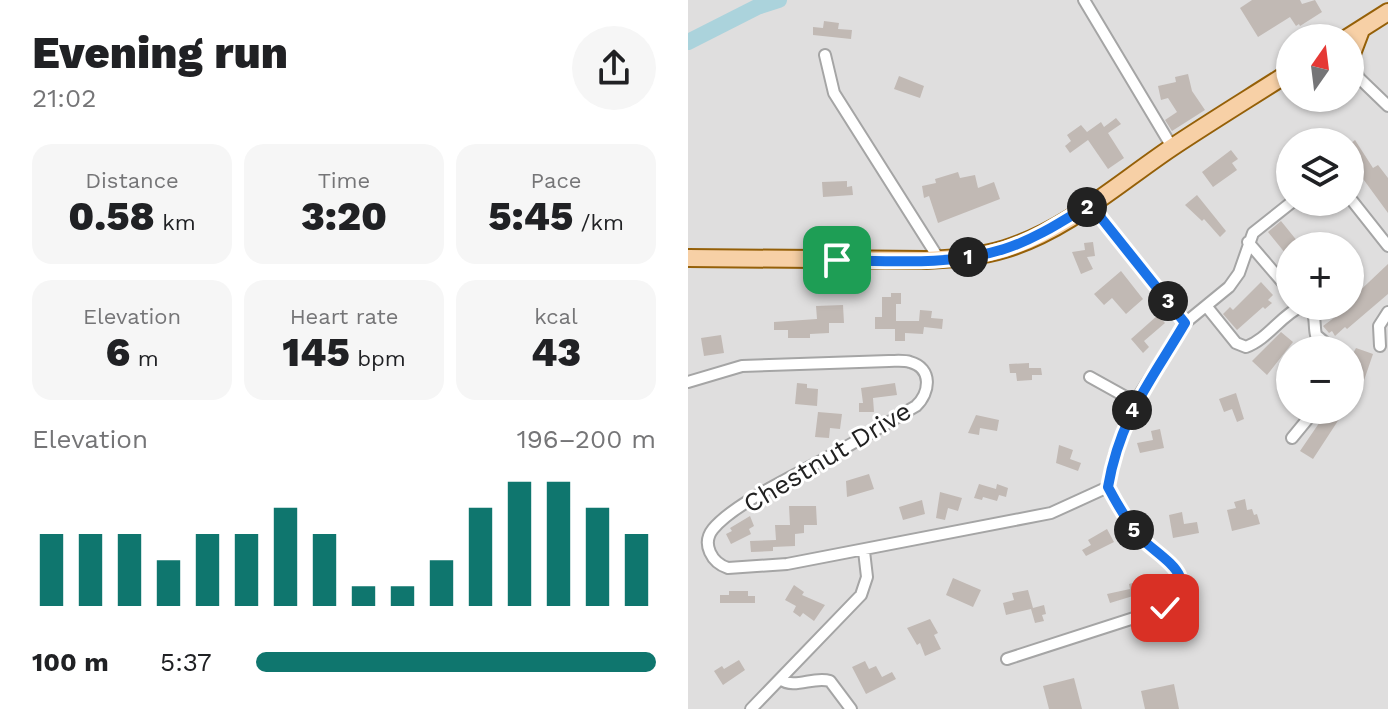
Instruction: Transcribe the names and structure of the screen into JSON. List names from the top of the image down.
{
  "streets": {
    "street": ["Chestnut Drive"]
  },
  "north": "top",
  "page": {
    "heading": ["Evening run", "21:02"],
    "map_buttons": ["+", "−"],
    "stats": [
      ["Distance", "0.58 km"],
      ["Time", "3:20"],
      ["Pace", "5:45 /km"],
      ["Elevation", "6 m"],
      ["Heart rate", "145 bpm"],
      ["kcal", "43"]
    ],
    "pins": [
      "2",
      "1",
      "3",
      "4",
      "5"
    ],
    "chart": ["Elevation", "196–200 m"],
    "list": [
      {
        "name": "100 m",
        "note": "5:37"
      }
    ]
  }
}
